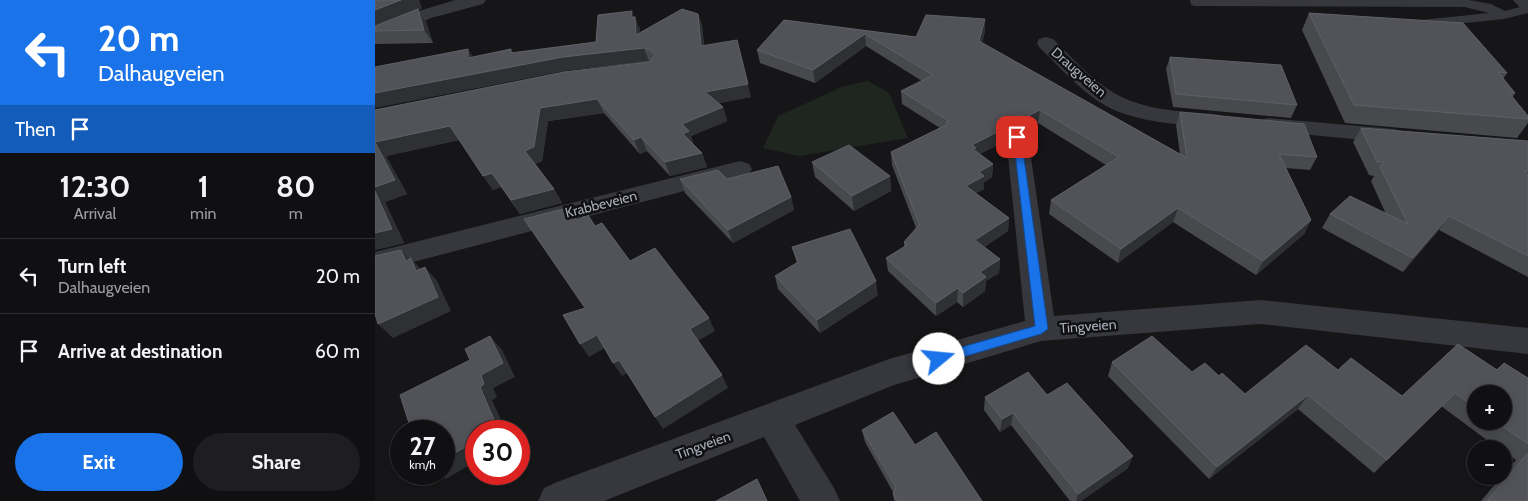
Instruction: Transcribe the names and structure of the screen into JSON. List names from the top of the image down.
{
  "streets": {
    "street": ["Draugveien", "Krabbeveien", "Tingveien"]
  },
  "page": {
    "turn": ["20 m", "Dalhaugveien"],
    "then": "Then",
    "eta": [
      "12:30",
      "Arrival",
      "1",
      "min",
      "80",
      "m"
    ],
    "list": [
      {
        "name": "Turn left",
        "note": "Dalhaugveien",
        "value": "20 m"
      },
      {
        "name": "Arrive at destination",
        "value": "60 m"
      }
    ],
    "map_buttons": ["+", "−"],
    "speed": "27 km/h",
    "limit": "30",
    "buttons": ["Exit", "Share"]
  }
}
